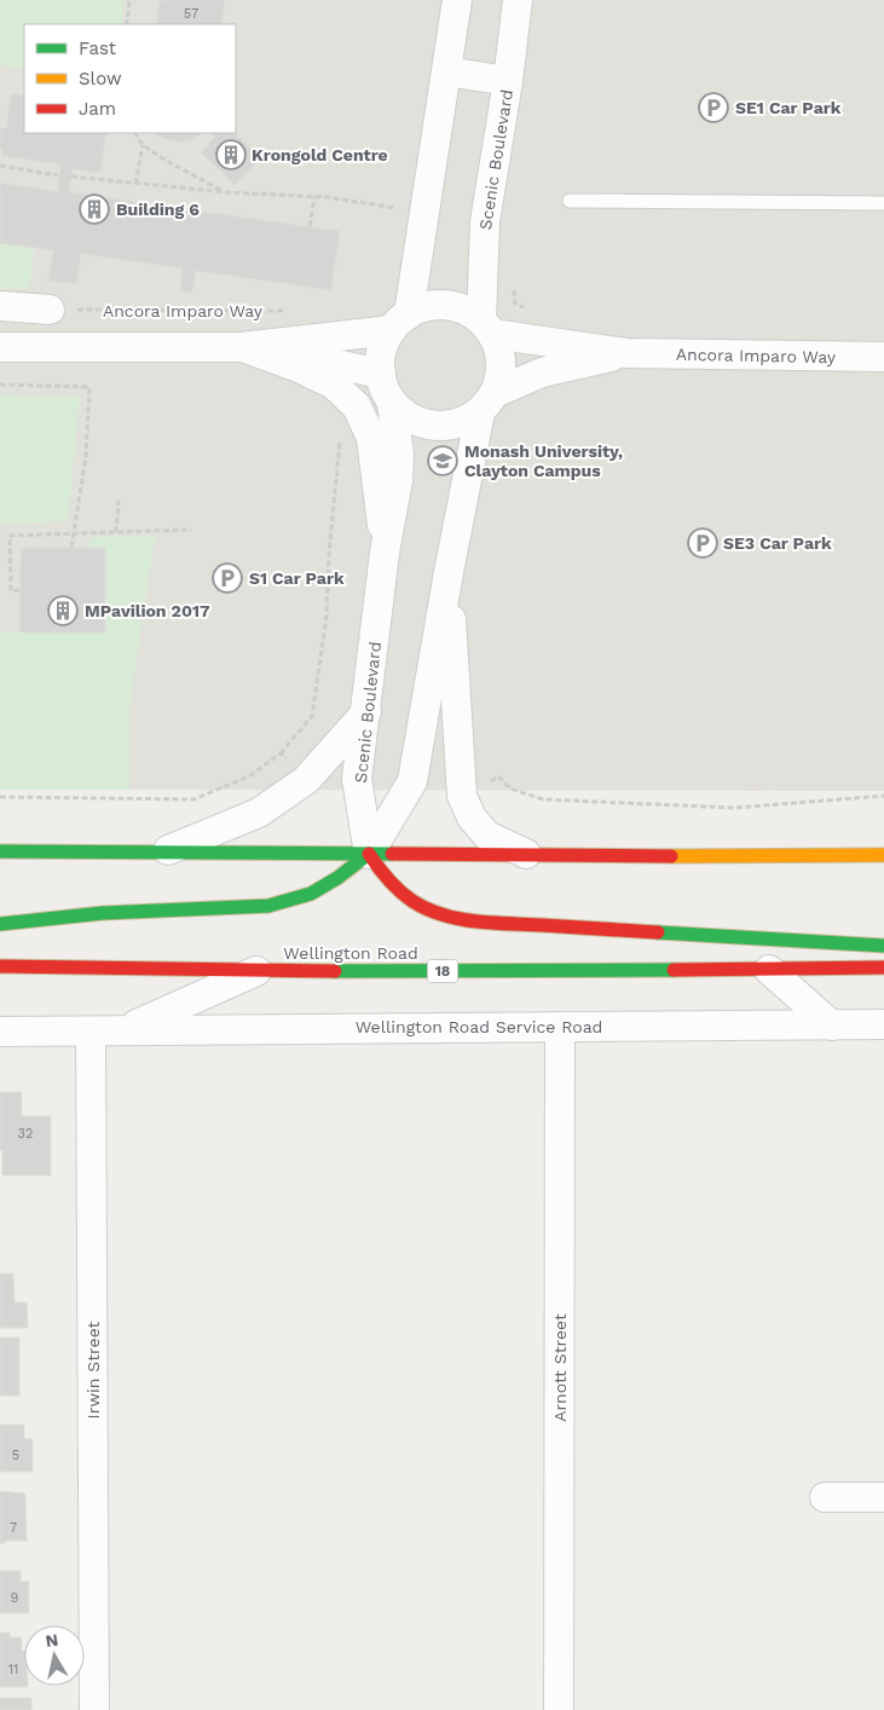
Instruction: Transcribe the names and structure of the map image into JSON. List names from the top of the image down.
{
  "streets": {
    "highway": ["Wellington Road", "18"],
    "street": [
      "Scenic Boulevard",
      "Ancora Imparo Way",
      "Wellington Road Service Road",
      "Arnott Street",
      "Irwin Street"
    ]
  },
  "crossings": [
    ["Scenic Boulevard", "Ancora Imparo Way"],
    ["Wellington Road", "Wellington Road Service Road"],
    ["Wellington Road Service Road", "Arnott Street"],
    ["Wellington Road Service Road", "Irwin Street"]
  ],
  "places": {
    "parking": ["SE1 Car Park", "SE3 Car Park", "S1 Car Park"],
    "building": ["Krongold Centre", "Building 6", "MPavilion 2017"],
    "school or university": ["Monash University, Clayton Campus"]
  },
  "house_numbers": [
    "57",
    "32",
    "5",
    "7",
    "9",
    "11"
  ],
  "legend": ["Fast", "Slow", "Jam"],
  "north": "top"
}
